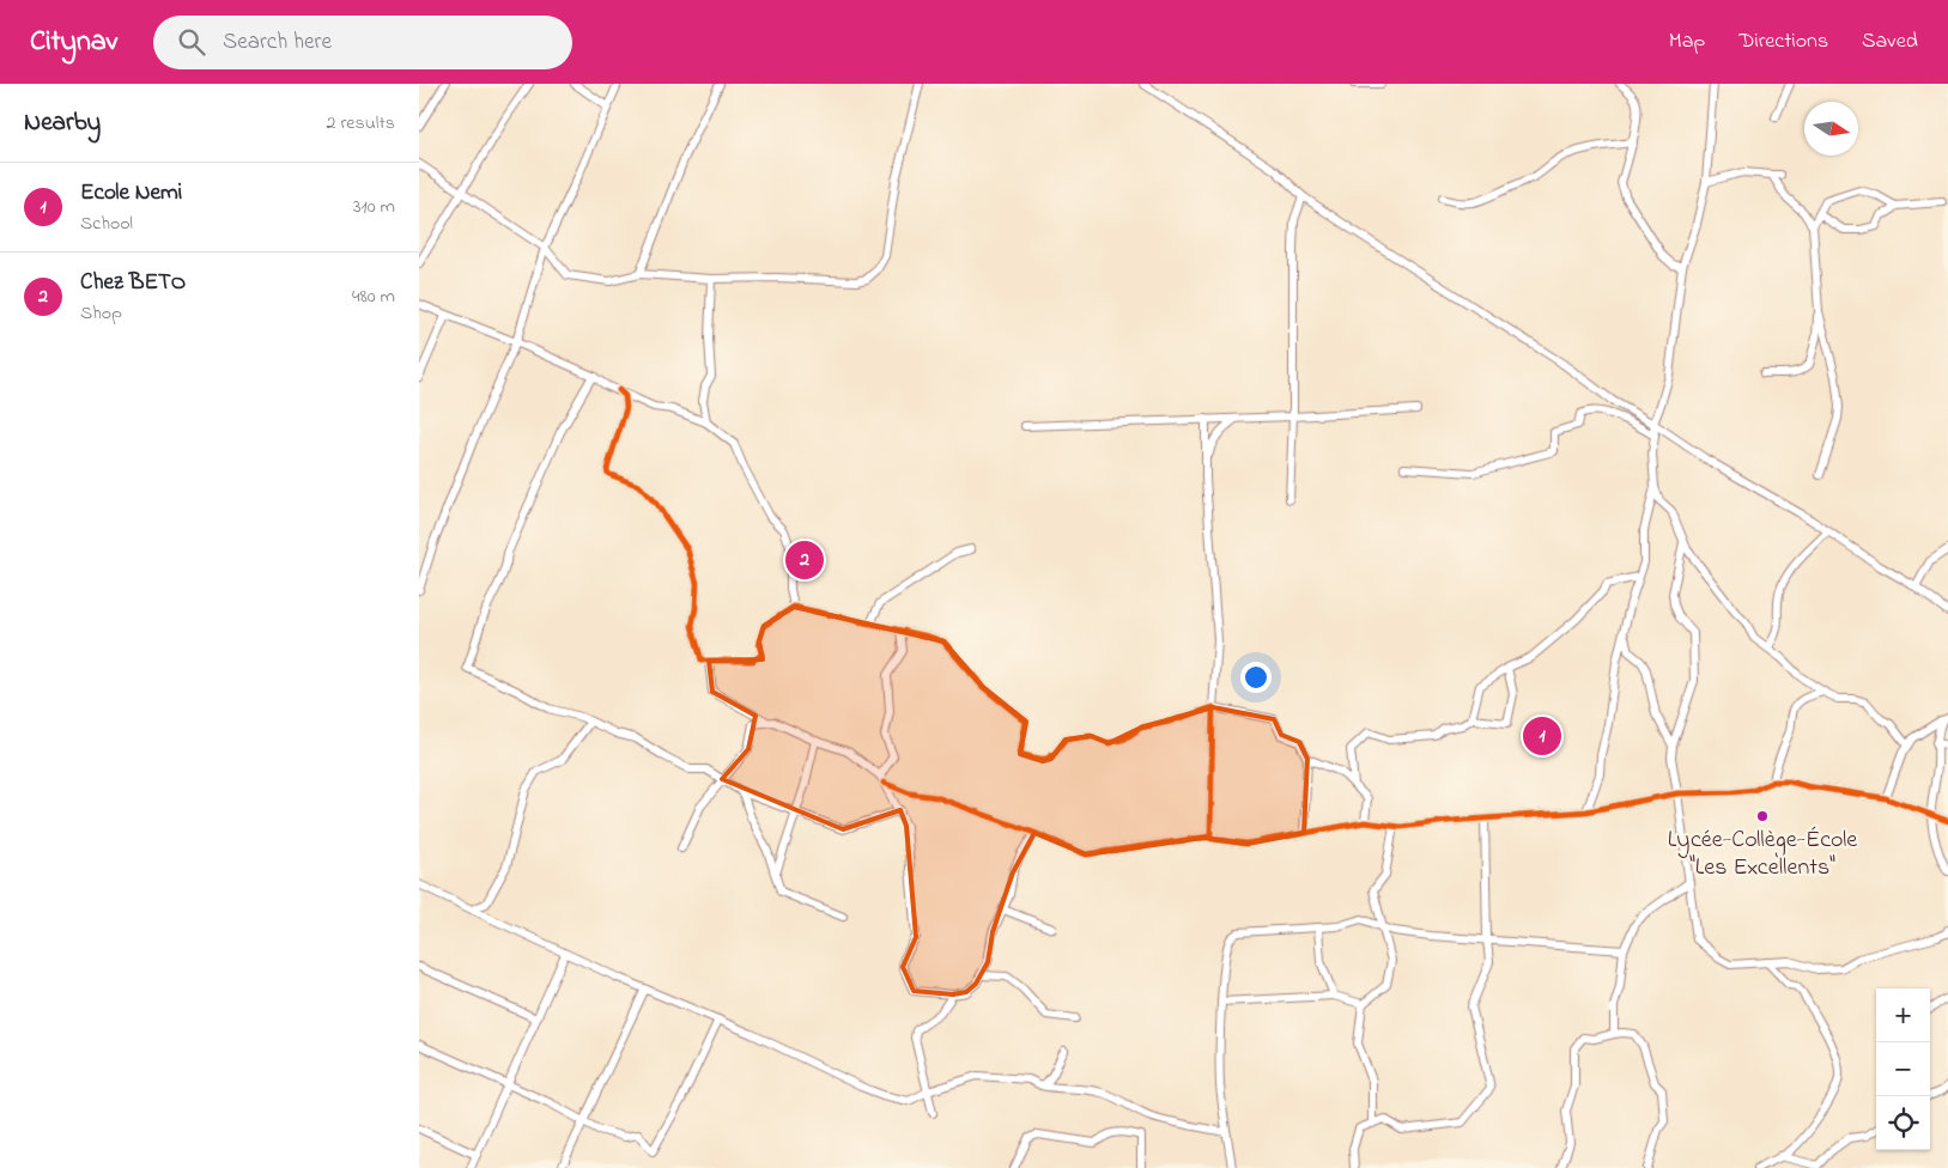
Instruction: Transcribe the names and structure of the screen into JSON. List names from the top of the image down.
{
  "places": ["Lycée-Collège-École \"Les Excellents\""],
  "north": "right",
  "page": {
    "header": "Citynav",
    "search": "Search here",
    "nav": ["Map", "Directions", "Saved"],
    "heading": ["Nearby", "2 results"],
    "list": [
      {
        "mark": "1",
        "name": "Ecole Nemi",
        "note": "School",
        "value": "310 m"
      },
      {
        "mark": "2",
        "name": "Chez BETO",
        "note": "Shop",
        "value": "480 m"
      }
    ],
    "pins": ["2", "1"],
    "map_buttons": ["+", "−"]
  }
}
